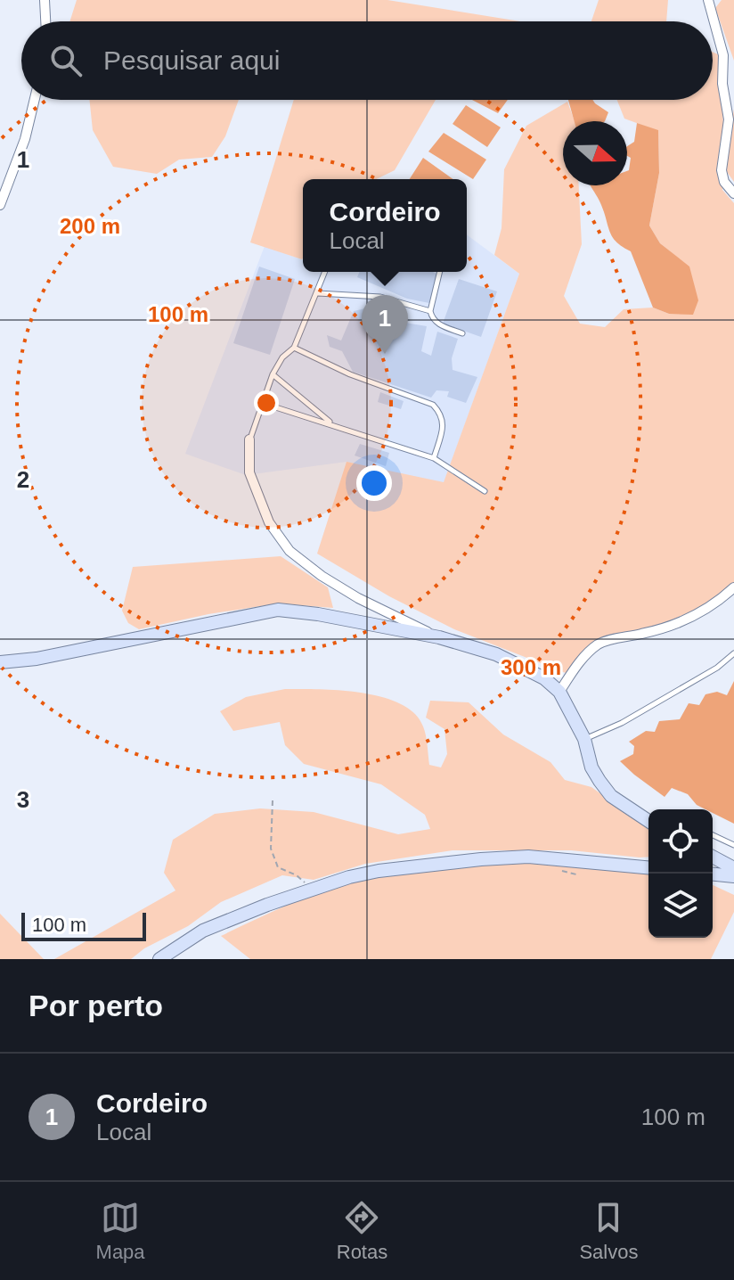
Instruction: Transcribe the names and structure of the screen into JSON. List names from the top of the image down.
{
  "scale_bar": "100 m",
  "north": "right",
  "page": {
    "search": "Pesquisar aqui",
    "popup": ["Cordeiro", "Local"],
    "pins": "1",
    "scale": "100 m",
    "heading": "Por perto",
    "list": [
      {
        "mark": "1",
        "name": "Cordeiro",
        "note": "Local",
        "value": "100 m"
      }
    ],
    "nav": ["Mapa", "Rotas", "Salvos"]
  },
  "grid": {
    "rows": ["1", "2", "3"]
  },
  "rings": ["200 m", "100 m", "300 m"]
}
